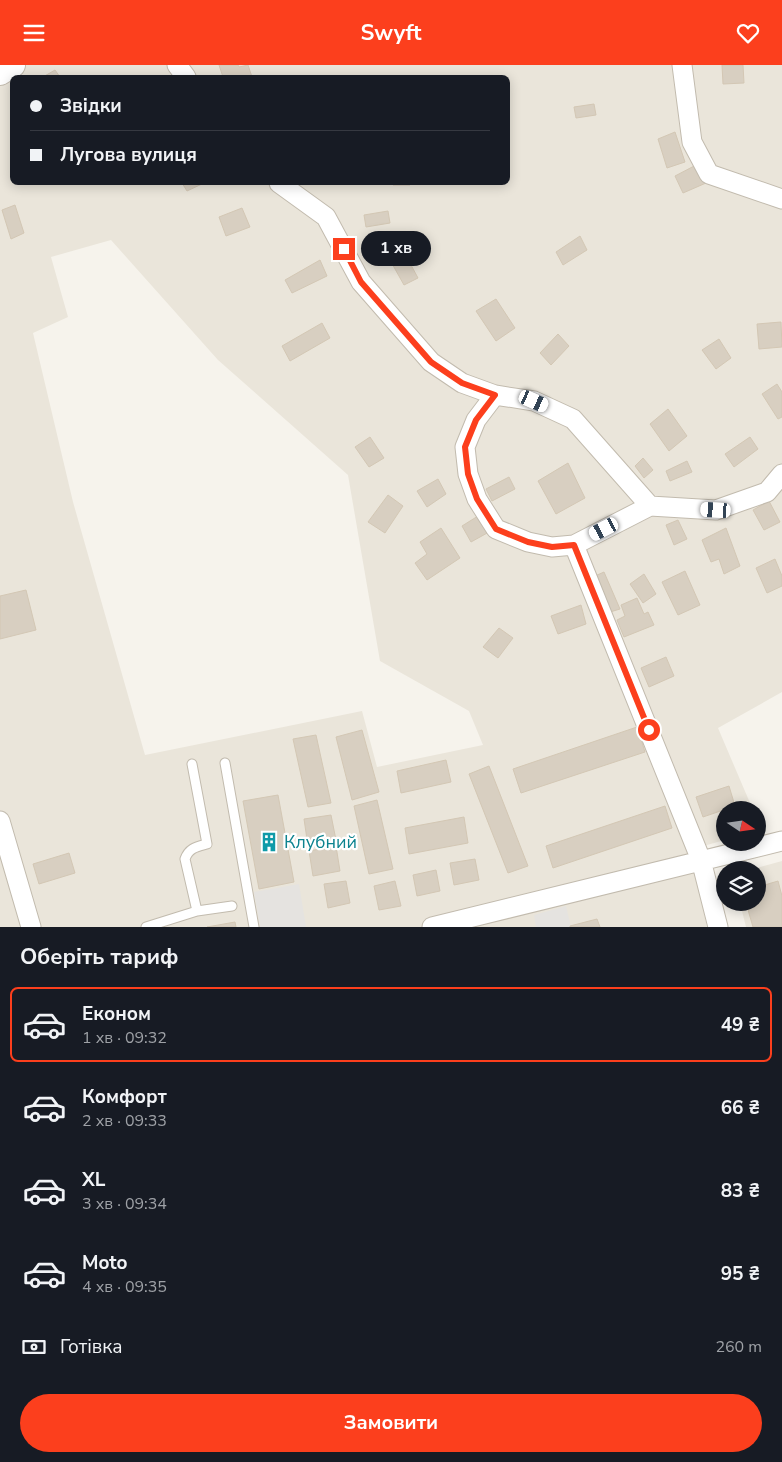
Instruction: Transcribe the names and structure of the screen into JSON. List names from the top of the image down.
{
  "places": {
    "building": ["Клубний"]
  },
  "north": "right",
  "page": {
    "header": "Swyft",
    "banner": ["Звідки", "Лугова вулиця"],
    "bubble": "1 хв",
    "heading": "Оберіть тариф",
    "list": [
      {
        "name": "Економ",
        "note": "1 хв · 09:32",
        "value": "49 ₴"
      },
      {
        "name": "Комфорт",
        "note": "2 хв · 09:33",
        "value": "66 ₴"
      },
      {
        "name": "XL",
        "note": "3 хв · 09:34",
        "value": "83 ₴"
      },
      {
        "name": "Moto",
        "note": "4 хв · 09:35",
        "value": "95 ₴"
      }
    ],
    "pay": ["Готівка", "260 m"],
    "buttons": "Замовити"
  }
}
